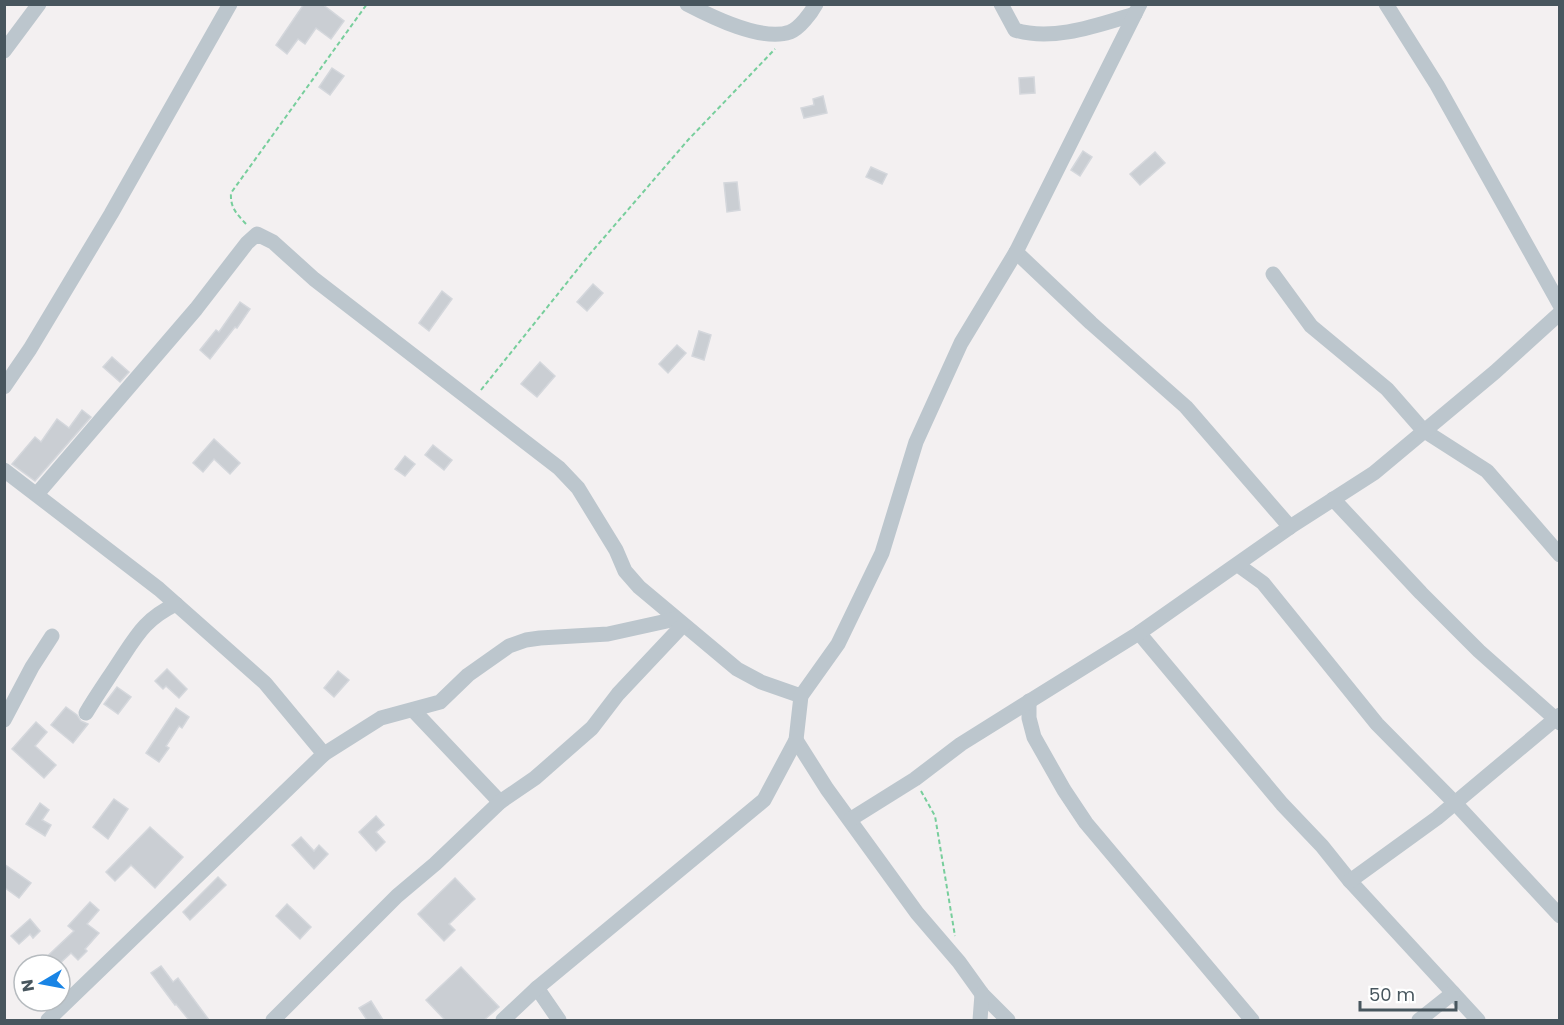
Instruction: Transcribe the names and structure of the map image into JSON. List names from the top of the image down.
{
  "scale_bar": "50 m",
  "north": "left"
}
